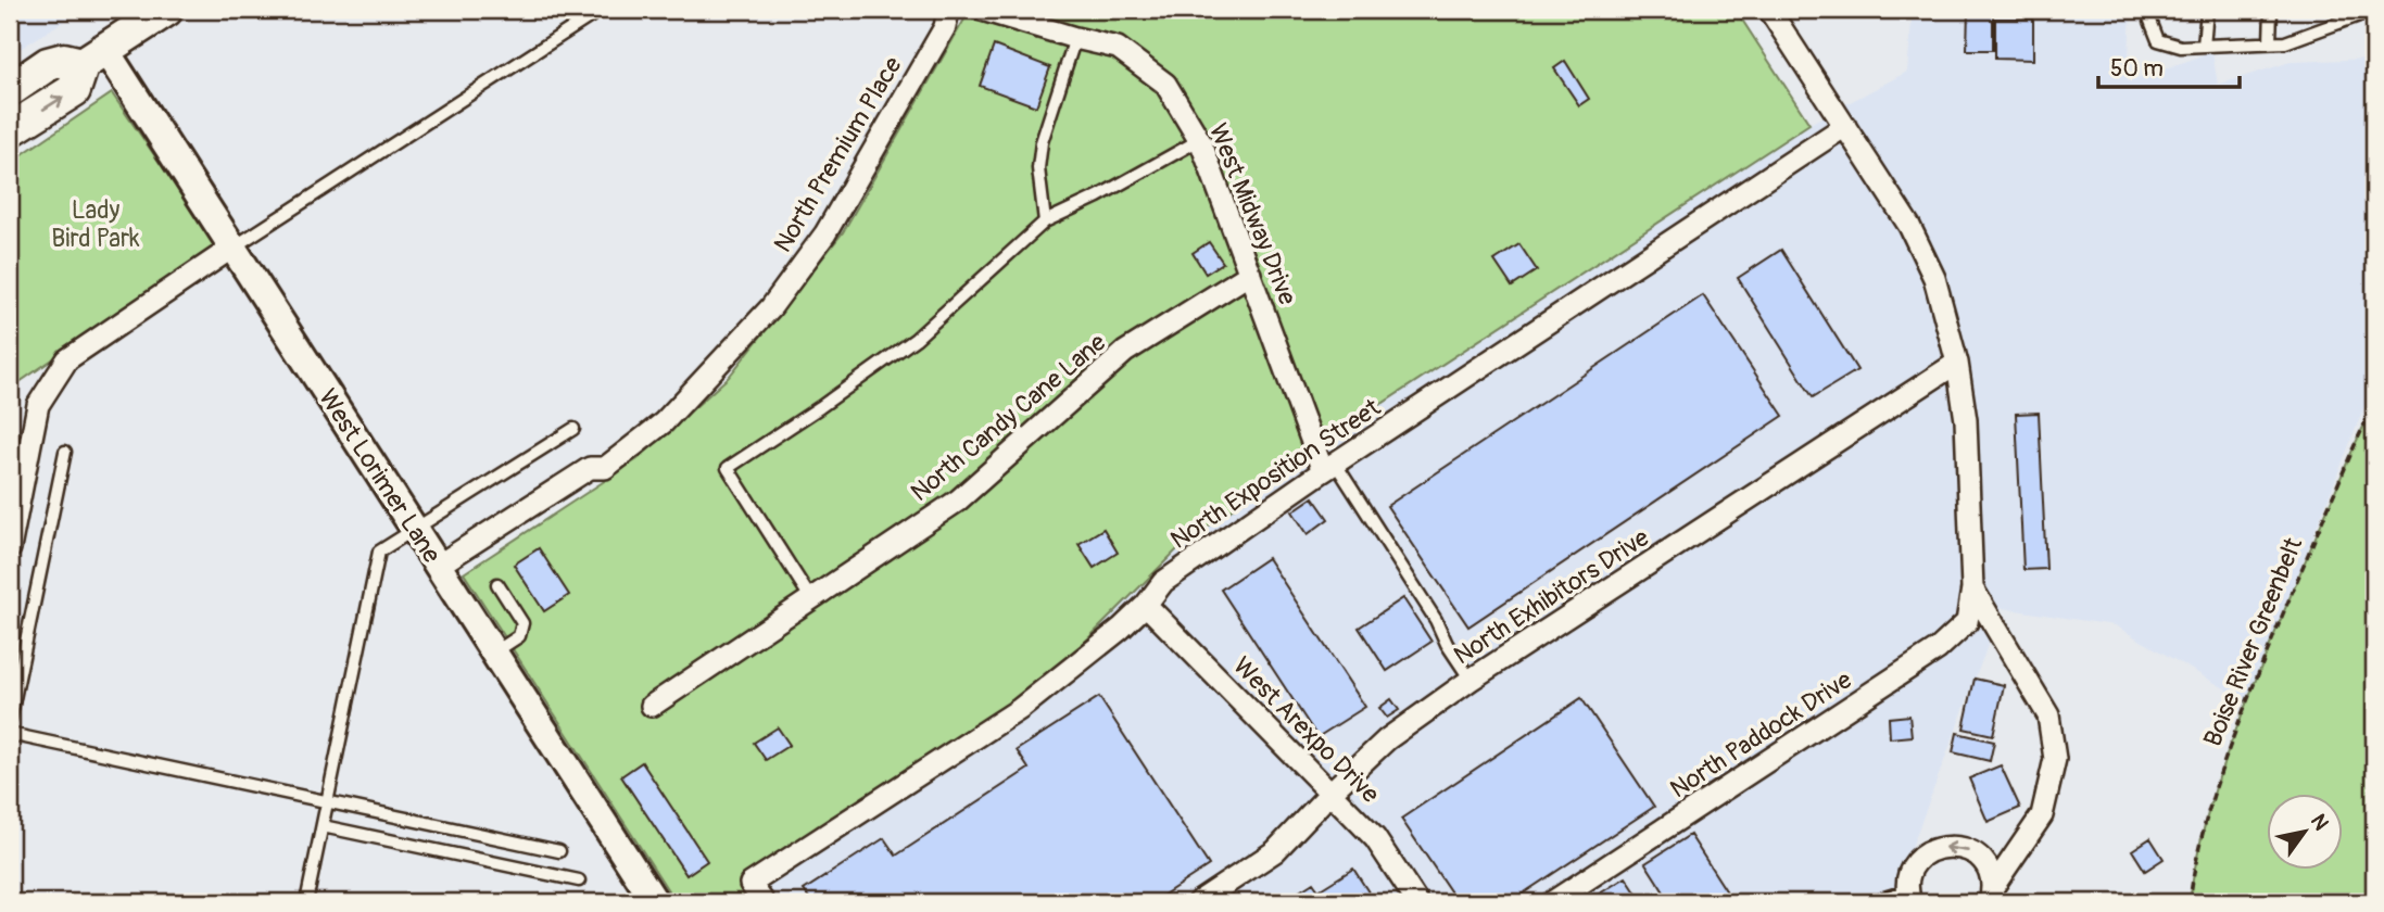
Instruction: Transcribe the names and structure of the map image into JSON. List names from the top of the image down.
{
  "streets": {
    "street": [
      "North Premium Place",
      "West Midway Drive",
      "North Candy Cane Lane",
      "North Exposition Street",
      "West Lorimer Lane",
      "North Exhibitors Drive",
      "West Arexpo Drive",
      "North Paddock Drive"
    ],
    "path": ["Boise River Greenbelt"]
  },
  "crossings": [
    ["North Premium Place", "West Lorimer Lane"],
    ["West Midway Drive", "North Candy Cane Lane"],
    ["West Midway Drive", "North Exposition Street"],
    ["North Exposition Street", "West Arexpo Drive"],
    ["North Exhibitors Drive", "West Arexpo Drive"]
  ],
  "parks": ["Lady Bird Park"],
  "scale_bar": "50 m",
  "north": "top right"
}
